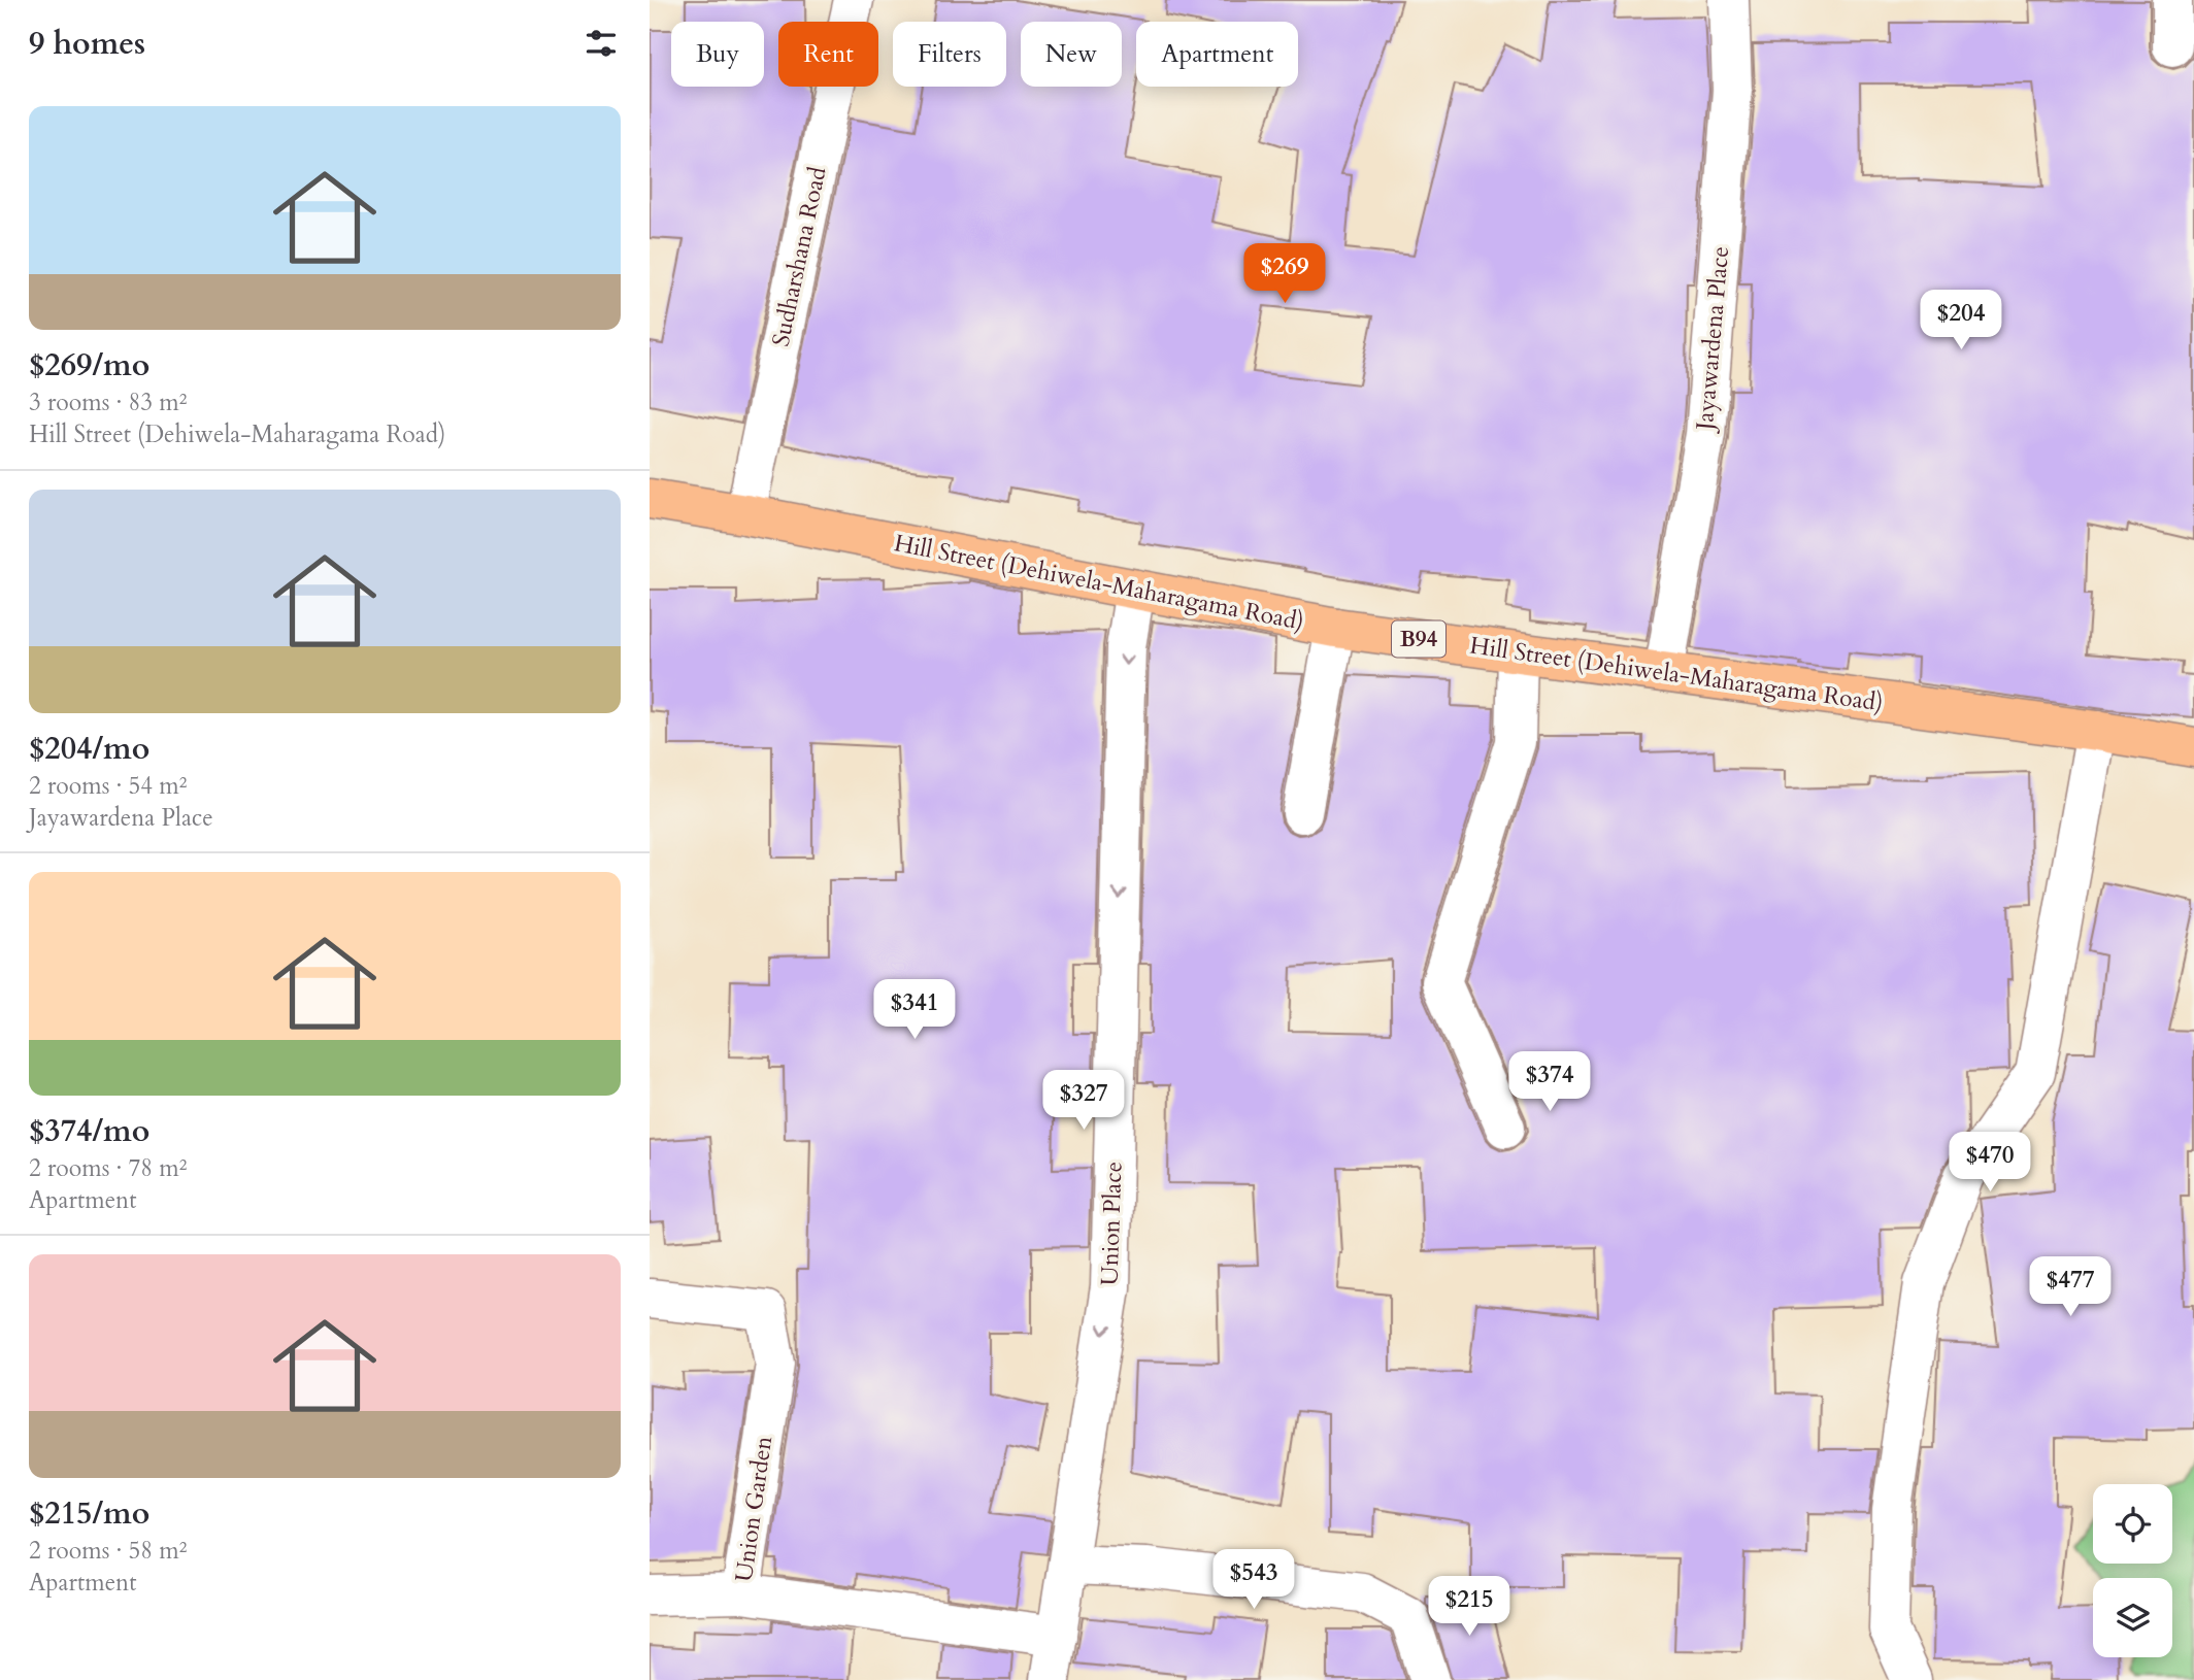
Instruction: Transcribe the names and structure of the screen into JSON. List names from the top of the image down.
{
  "streets": {
    "main road": ["Hill Street (Dehiwela-Maharagama Road)", "B94"],
    "street": [
      "Sudharshana Road",
      "Jayawardena Place",
      "Union Place",
      "Union Garden"
    ]
  },
  "crossings": [
    ["Sudharshana Road", "Hill Street (Dehiwela-Maharagama Road)"],
    ["Jayawardena Place", "Hill Street (Dehiwela-Maharagama Road)"],
    ["Hill Street (Dehiwela-Maharagama Road)", "Union Place"],
    ["Union Place", "Union Garden"]
  ],
  "page": {
    "heading": "9 homes",
    "chip": [
      "Buy",
      "Rent",
      "Filters",
      "New",
      "Apartment"
    ],
    "list": [
      {
        "name": "$269/mo",
        "note": "3 rooms · 83 m² · Hill Street (Dehiwela-Maharagama Road)"
      },
      {
        "name": "$204/mo",
        "note": "2 rooms · 54 m² · Jayawardena Place"
      },
      {
        "name": "$374/mo",
        "note": "2 rooms · 78 m² · Apartment"
      },
      {
        "name": "$215/mo",
        "note": "2 rooms · 58 m² · Apartment"
      }
    ],
    "price": [
      "$269",
      "$204",
      "$341",
      "$374",
      "$327",
      "$470",
      "$477",
      "$543",
      "$215"
    ]
  }
}
